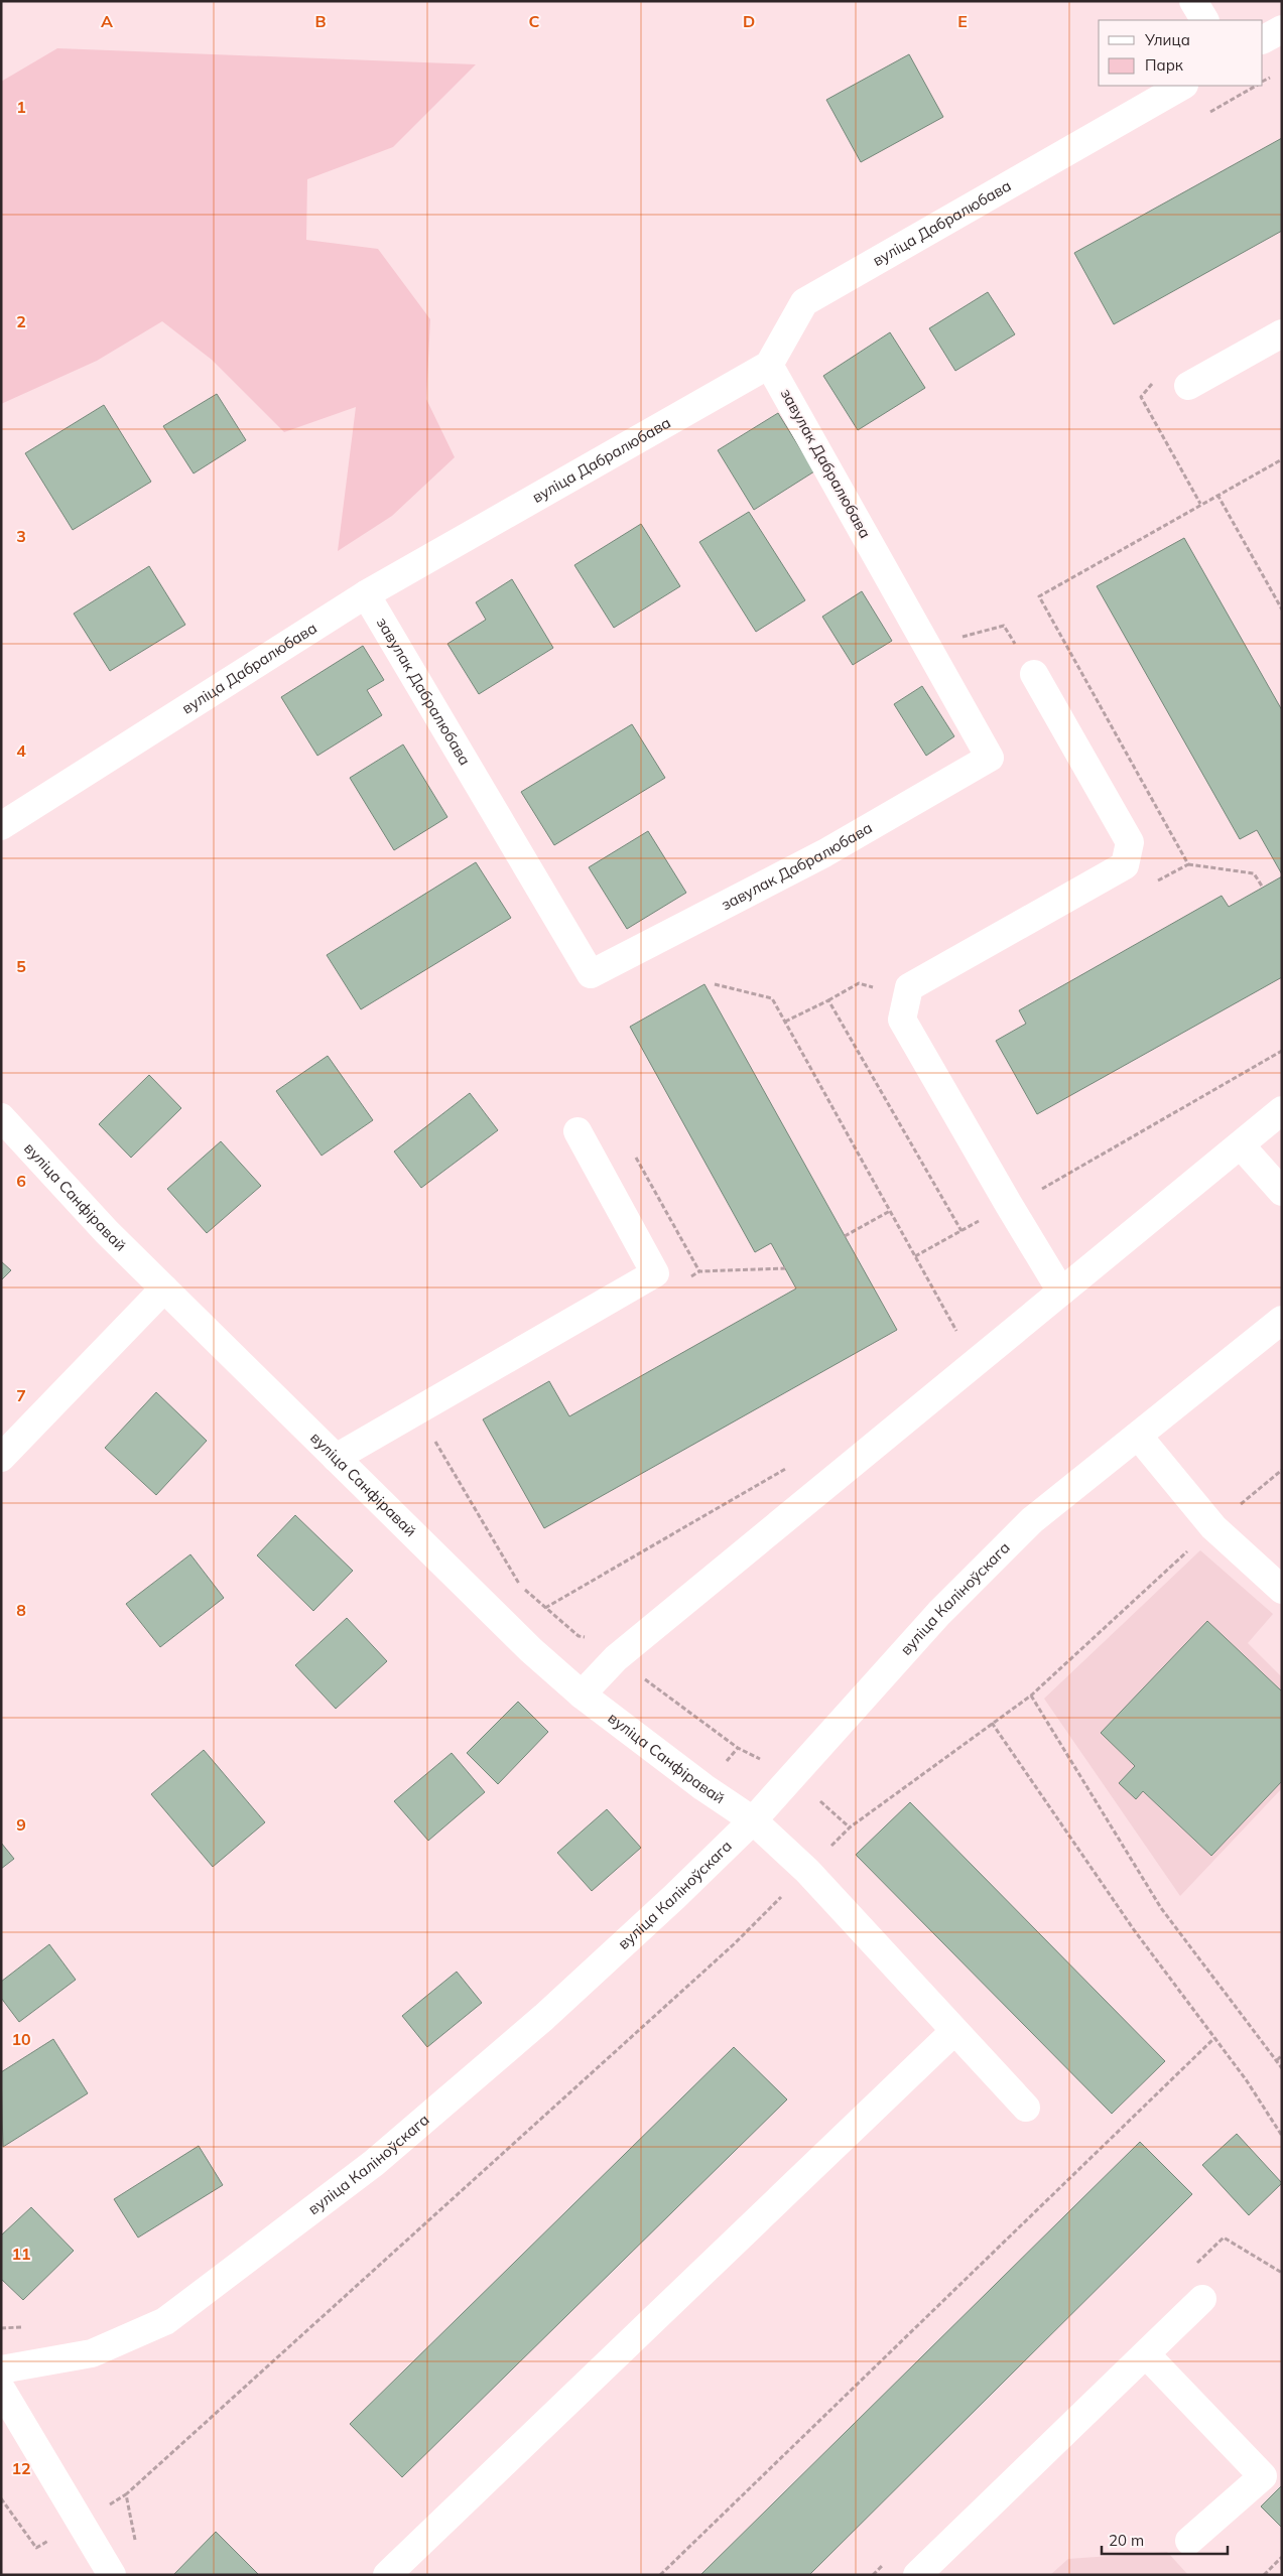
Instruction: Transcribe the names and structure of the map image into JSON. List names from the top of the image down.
{
  "streets": {
    "street": [
      "вуліца Дабралюбава",
      "завулак Дабралюбава",
      "вуліца Санфіравай",
      "вуліца Каліноўскага"
    ]
  },
  "crossings": [
    ["вуліца Дабралюбава", "завулак Дабралюбава"],
    ["вуліца Санфіравай", "вуліца Каліноўскага"]
  ],
  "legend": ["Улица", "Парк"],
  "scale_bar": "20 m",
  "grid": {
    "columns": [
      "A",
      "B",
      "C",
      "D",
      "E"
    ],
    "rows": [
      "1",
      "2",
      "3",
      "4",
      "5",
      "6",
      "7",
      "8",
      "9",
      "10",
      "11",
      "12"
    ]
  }
}
